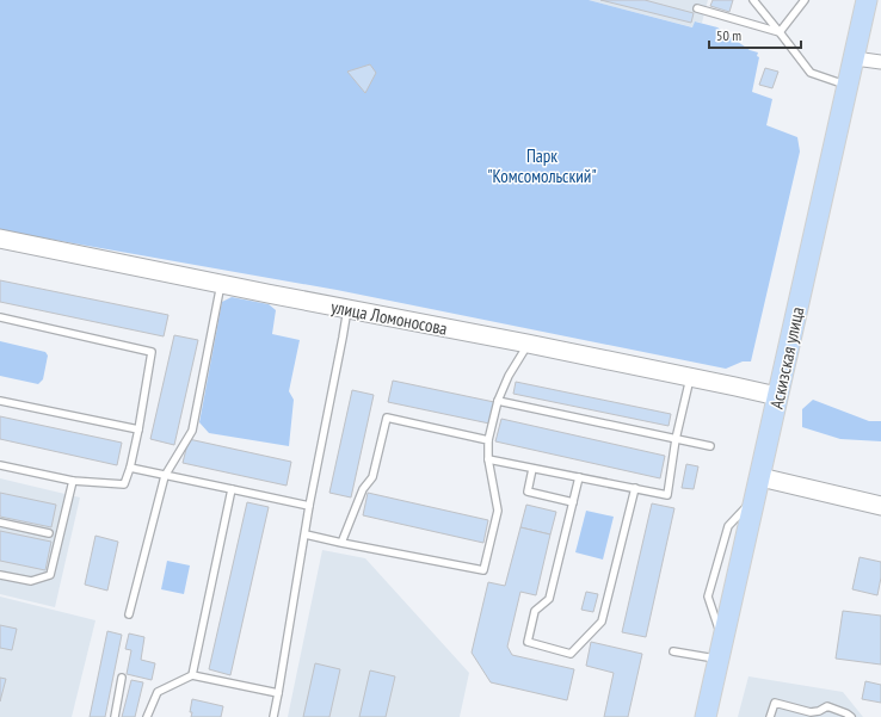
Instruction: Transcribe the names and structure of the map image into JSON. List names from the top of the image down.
{
  "streets": {
    "main road": ["Аскизская улица"],
    "street": ["улица Ломоносова"]
  },
  "crossings": [
    ["улица Ломоносова", "Аскизская улица"]
  ],
  "parks": ["Парк \"Комсомольский\""],
  "scale_bar": "50 m"
}
